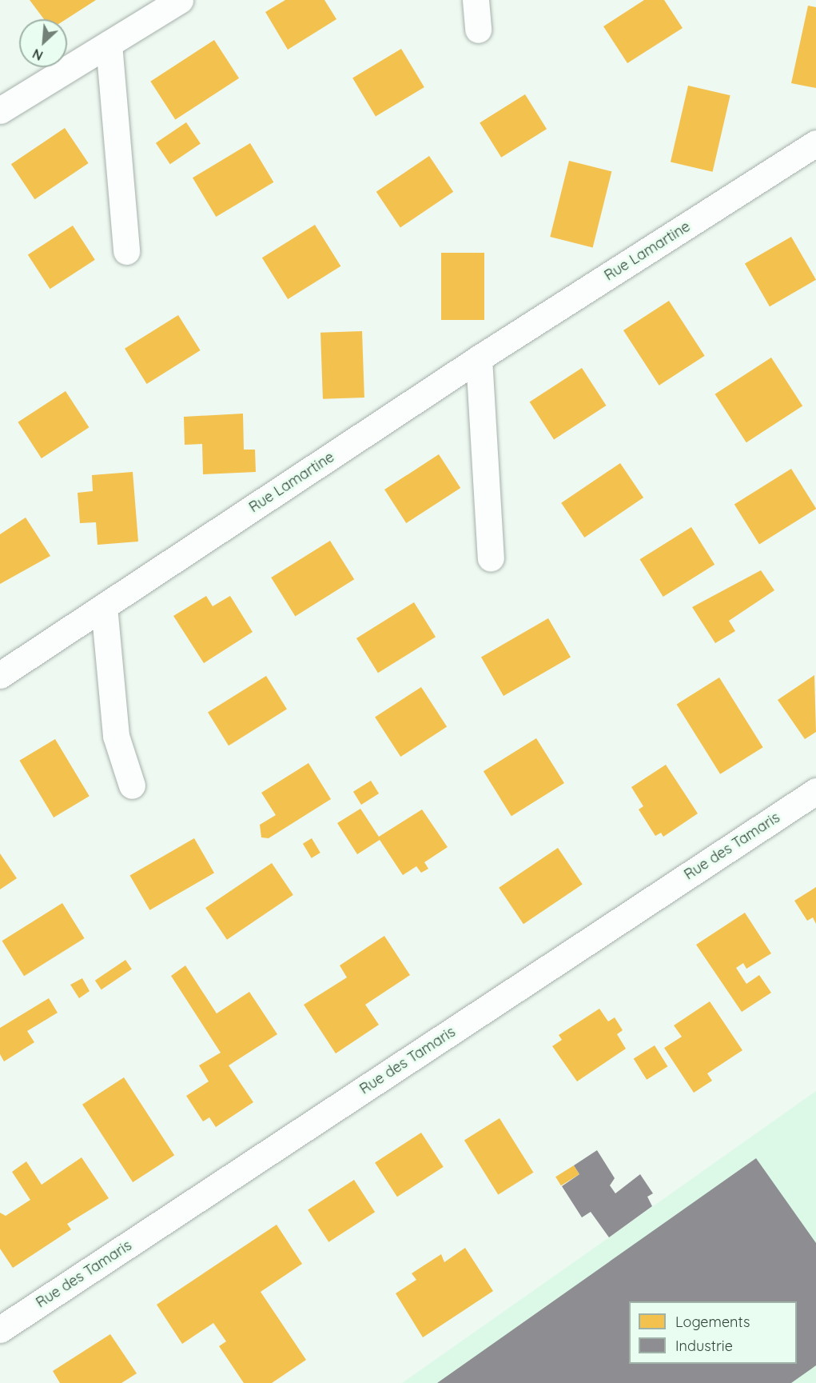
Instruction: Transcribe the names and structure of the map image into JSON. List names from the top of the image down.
{
  "streets": {
    "street": ["Rue Lamartine", "Rue des Tamaris"]
  },
  "legend": ["Logements", "Industrie"],
  "north": "bottom left"
}
